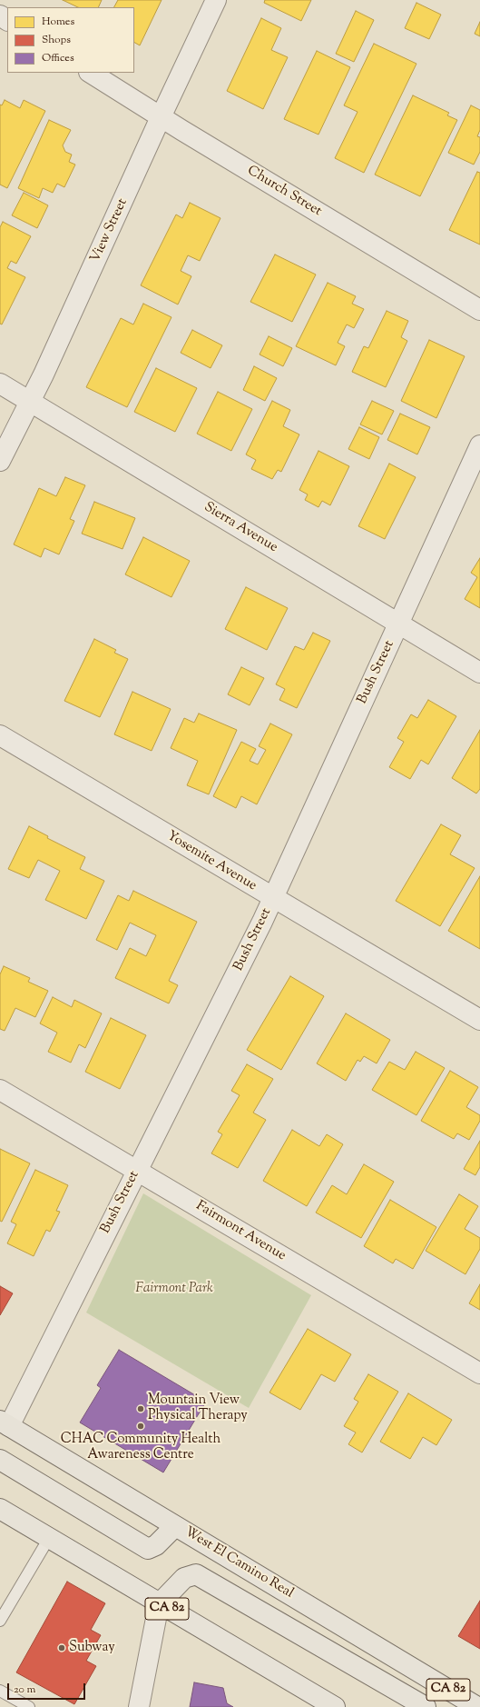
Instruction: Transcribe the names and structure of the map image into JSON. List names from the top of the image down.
{
  "streets": {
    "main road": ["West El Camino Real", "CA 82"],
    "street": [
      "Church Street",
      "View Street",
      "Sierra Avenue",
      "Bush Street",
      "Yosemite Avenue",
      "Fairmont Avenue"
    ]
  },
  "crossings": [
    ["Church Street", "View Street"],
    ["View Street", "Sierra Avenue"],
    ["Sierra Avenue", "Bush Street"],
    ["Bush Street", "Yosemite Avenue"],
    ["Bush Street", "Fairmont Avenue"],
    ["Bush Street", "West El Camino Real"]
  ],
  "parks": ["Fairmont Park"],
  "places": ["Mountain View Physical Therapy", "CHAC Community Health Awareness Centre", "Subway"],
  "legend": ["Homes", "Shops", "Offices"],
  "scale_bar": "20 m"
}
